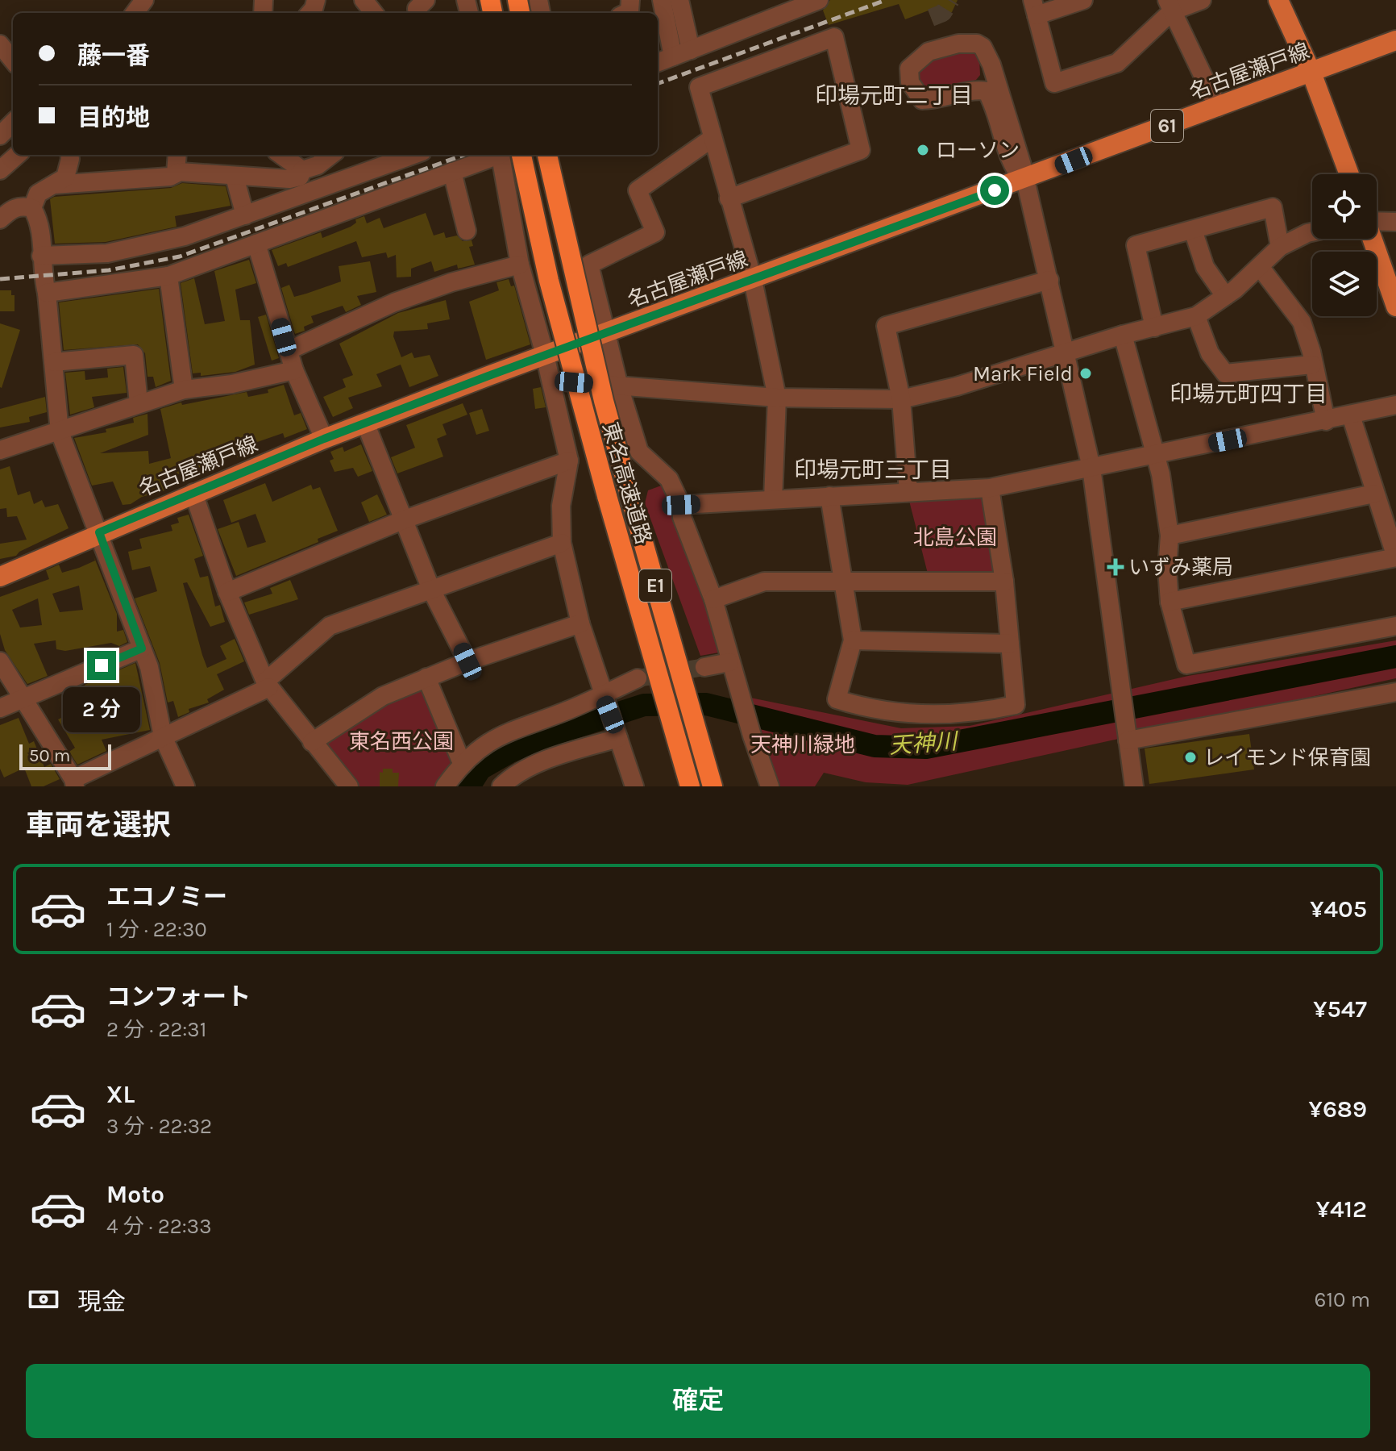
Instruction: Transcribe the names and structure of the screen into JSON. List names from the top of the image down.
{
  "streets": {
    "highway": ["東名高速道路", "E1"],
    "main road": ["名古屋瀬戸線", "61"]
  },
  "districts": ["印場元町二丁目", "印場元町四丁目", "印場元町三丁目"],
  "water": ["天神川"],
  "parks": ["北島公園", "東名西公園", "天神川緑地"],
  "places": {
    "other": ["ローソン", "Mark Field", "レイモンド保育園"],
    "health": ["いずみ薬局"]
  },
  "scale_bar": "50 m",
  "page": {
    "banner": ["藤一番", "目的地"],
    "bubble": "2 分",
    "scale": "50 m",
    "heading": "車両を選択",
    "list": [
      {
        "name": "エコノミー",
        "note": "1 分 · 22:30",
        "value": "¥405"
      },
      {
        "name": "コンフォート",
        "note": "2 分 · 22:31",
        "value": "¥547"
      },
      {
        "name": "XL",
        "note": "3 分 · 22:32",
        "value": "¥689"
      },
      {
        "name": "Moto",
        "note": "4 分 · 22:33",
        "value": "¥412"
      }
    ],
    "pay": ["現金", "610 m"],
    "buttons": "確定"
  }
}
